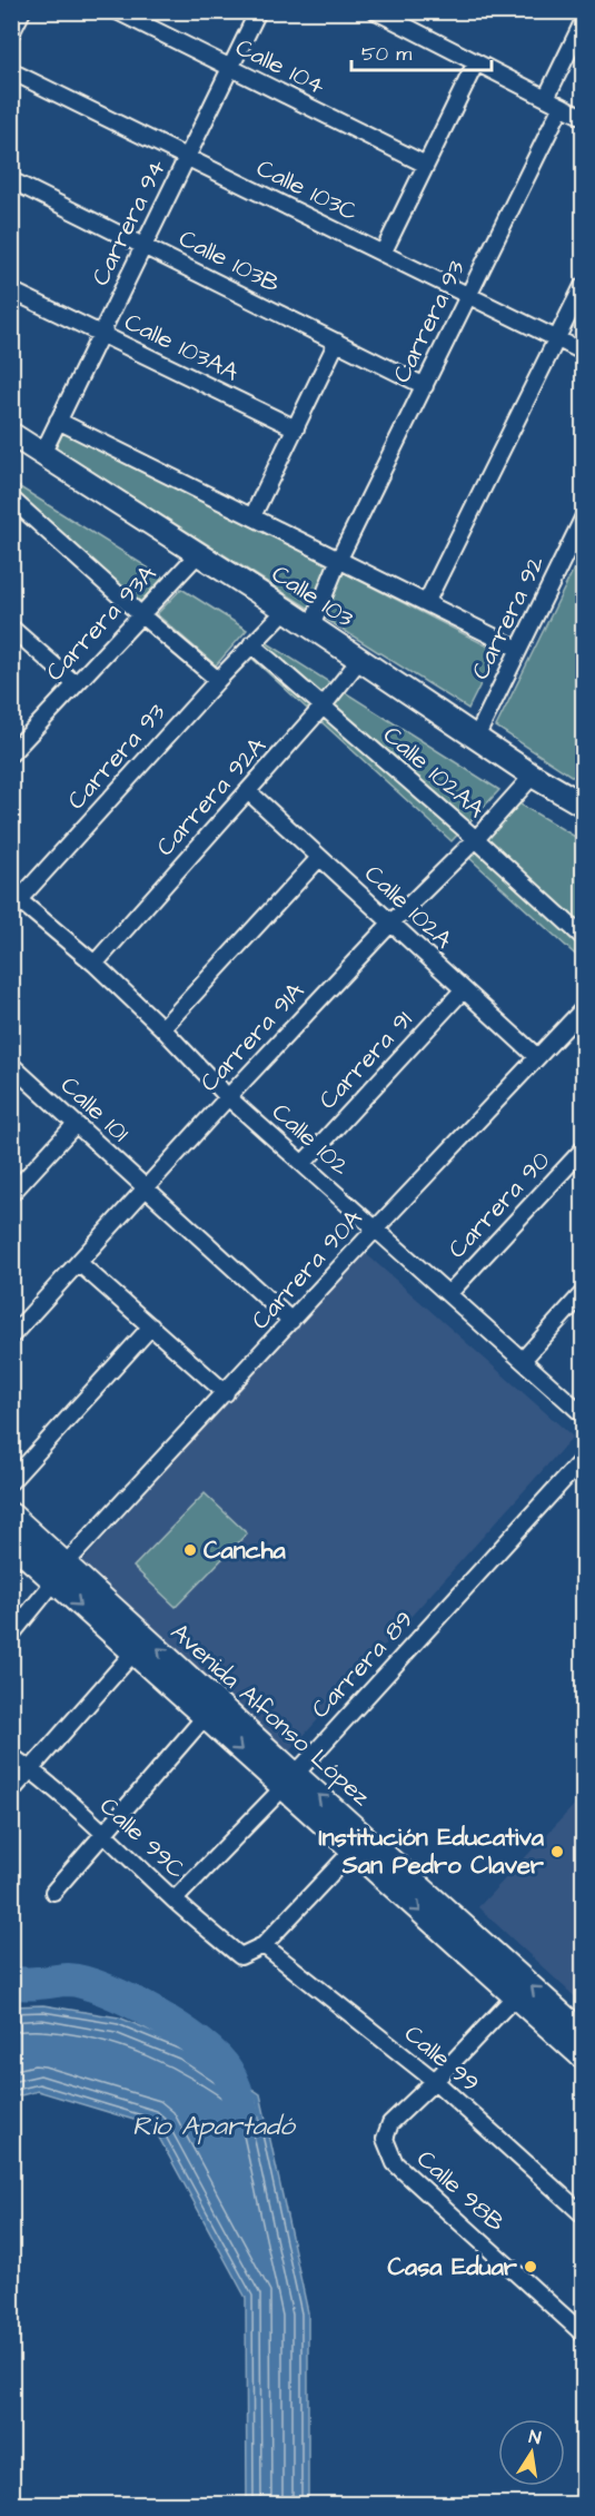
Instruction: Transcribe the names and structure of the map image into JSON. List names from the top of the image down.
{
  "streets": {
    "street": [
      "Calle 104",
      "Calle 103C",
      "Carrera 94",
      "Calle 103B",
      "Carrera 93",
      "Calle 103AA",
      "Calle 103",
      "Carrera 92",
      "Carrera 93A",
      "Calle 102AA",
      "Carrera 92A",
      "Calle 102A",
      "Carrera 91A",
      "Carrera 91",
      "Calle 101",
      "Calle 102",
      "Carrera 90",
      "Carrera 90A",
      "Carrera 89",
      "Avenida Alfonso López",
      "Calle 99C",
      "Calle 99",
      "Calle 98B"
    ]
  },
  "crossings": [
    ["Calle 104", "Carrera 94"],
    ["Calle 103C", "Carrera 94"],
    ["Calle 103C", "Carrera 93"],
    ["Carrera 94", "Calle 103B"],
    ["Carrera 94", "Calle 103AA"],
    ["Carrera 94", "Calle 103"],
    ["Calle 103B", "Carrera 93"],
    ["Carrera 93", "Calle 103"],
    ["Carrera 93", "Calle 102AA"],
    ["Carrera 93", "Calle 102"],
    ["Calle 103", "Carrera 92"],
    ["Calle 103", "Carrera 93A"],
    ["Calle 103", "Carrera 92A"],
    ["Calle 103", "Carrera 91A"],
    ["Calle 102AA", "Carrera 92A"],
    ["Calle 102AA", "Carrera 91A"],
    ["Carrera 92A", "Calle 102A"],
    ["Carrera 92A", "Calle 102"],
    ["Calle 102A", "Carrera 91A"],
    ["Calle 102A", "Carrera 91"],
    ["Calle 102A", "Carrera 90A"],
    ["Carrera 91A", "Calle 101"],
    ["Carrera 91A", "Calle 102"],
    ["Carrera 91", "Calle 102"],
    ["Calle 101", "Carrera 90A"],
    ["Calle 102", "Carrera 90"],
    ["Calle 102", "Carrera 90A"],
    ["Carrera 90A", "Avenida Alfonso López"],
    ["Carrera 89", "Avenida Alfonso López"],
    ["Carrera 89", "Calle 99C"],
    ["Calle 99C", "Calle 99"],
    ["Calle 99", "Calle 98B"]
  ],
  "water": ["Rio Apartadó"],
  "places": ["Cancha", "Institución Educativa San Pedro Claver", "Casa Eduar"],
  "scale_bar": "50 m",
  "north": "top"
}
